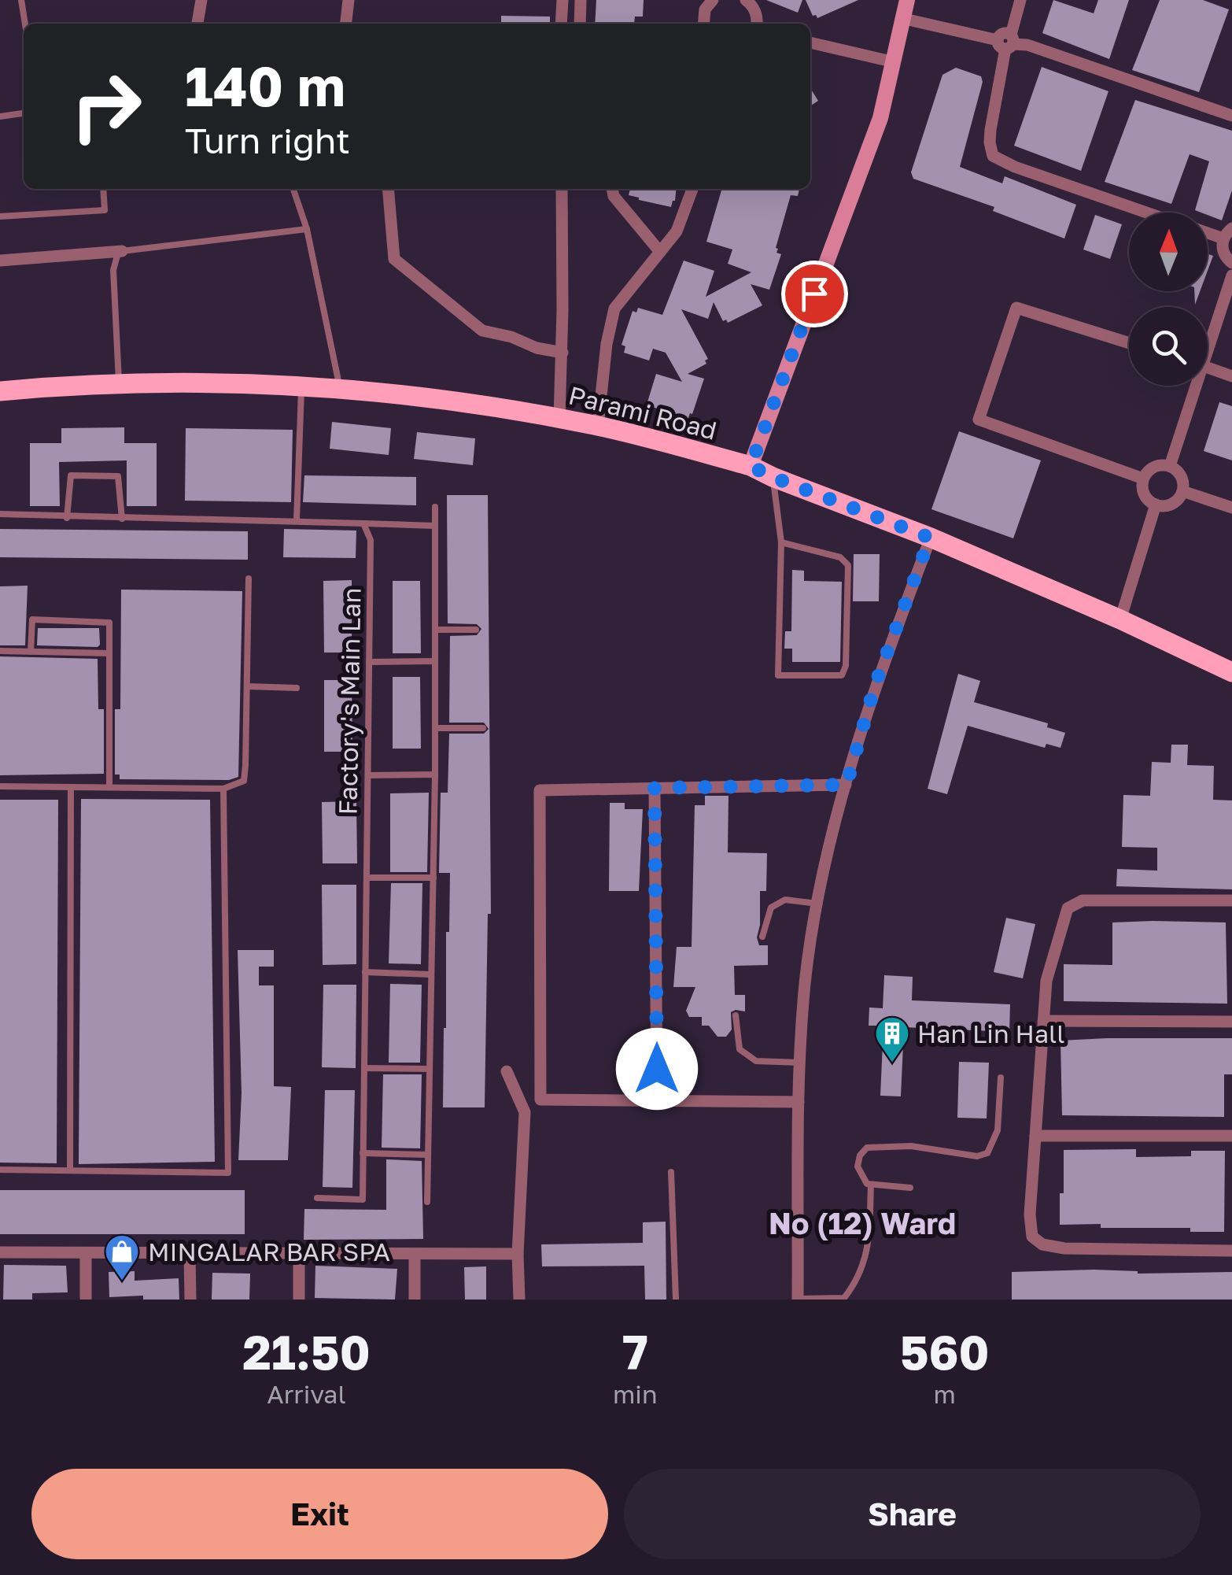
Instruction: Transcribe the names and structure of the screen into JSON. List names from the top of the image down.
{
  "streets": {
    "main road": ["Parami Road"],
    "lane": ["Factory's Main Lan"]
  },
  "districts": ["No (12) Ward"],
  "places": {
    "building": ["Han Lin Hall"],
    "shop": ["MINGALAR BAR SPA"]
  },
  "north": "top",
  "page": {
    "turn": ["140 m", "Turn right"],
    "eta": [
      "21:50",
      "Arrival",
      "7",
      "min",
      "560",
      "m"
    ],
    "buttons": ["Exit", "Share"]
  }
}
